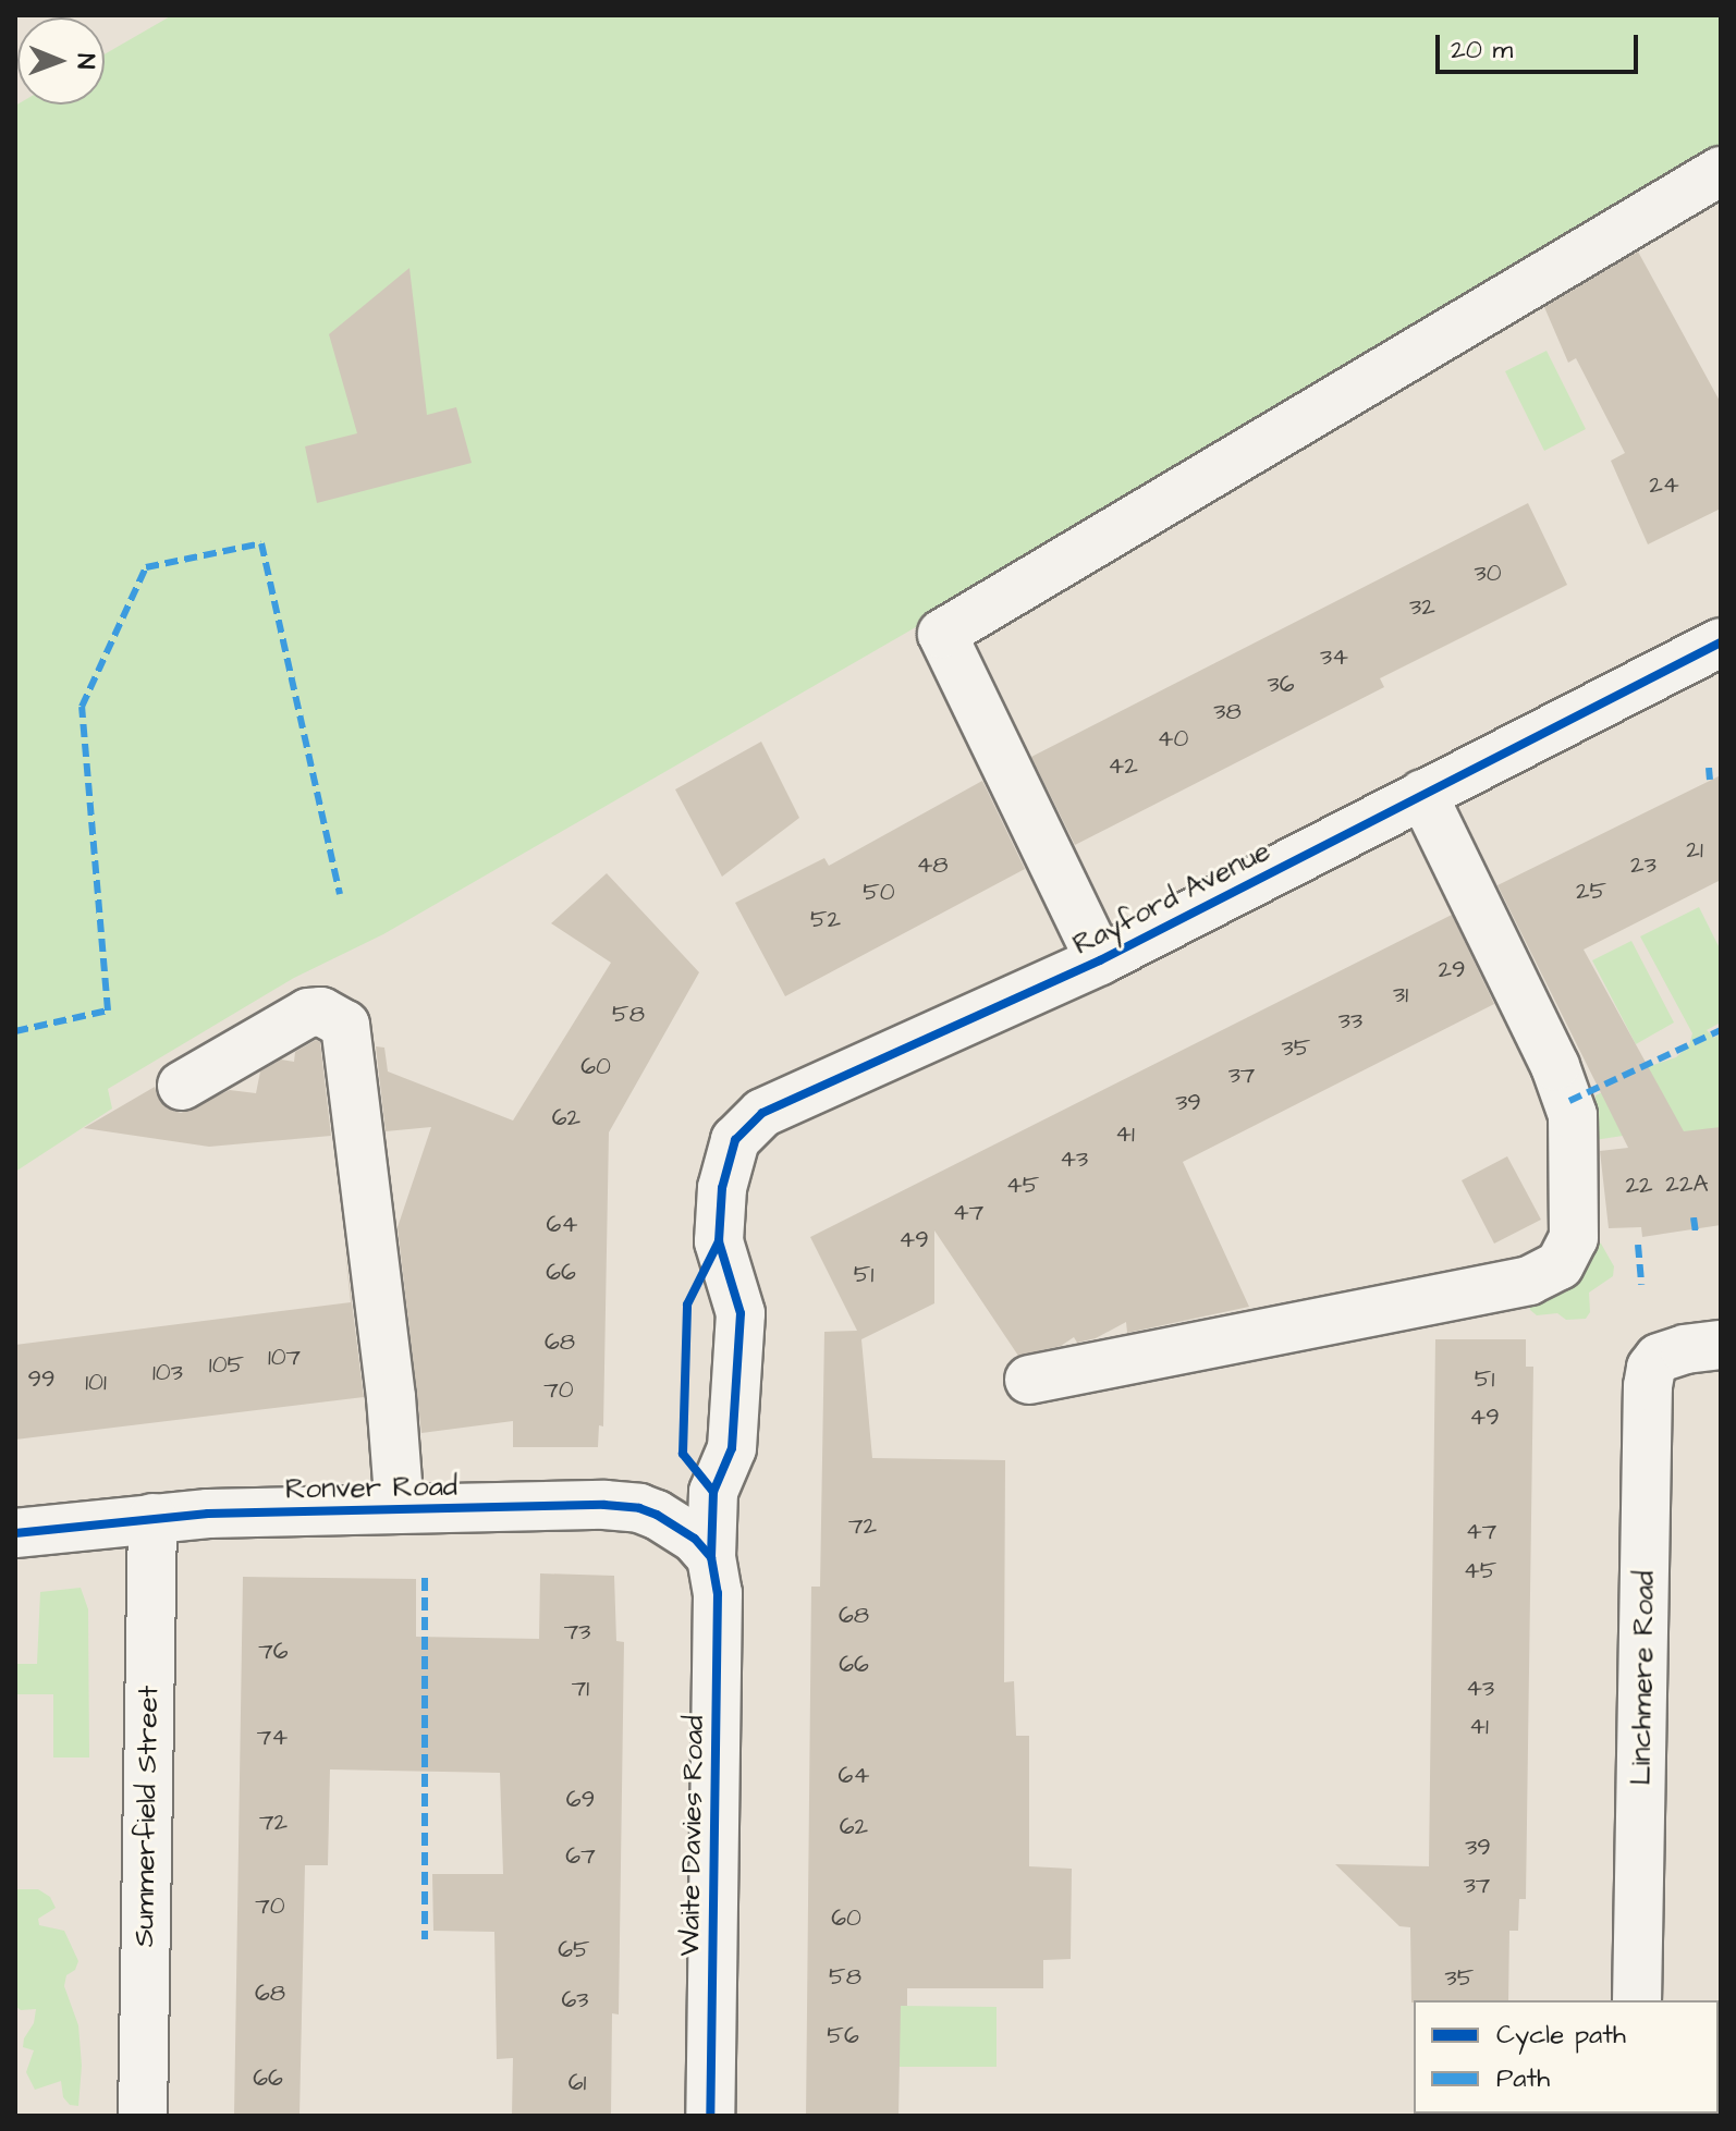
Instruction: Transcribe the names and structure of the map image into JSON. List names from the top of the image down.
{
  "streets": {
    "street": [
      "Rayford Avenue",
      "Ronver Road",
      "Linchmere Road",
      "Summerfield Street",
      "Waite Davies Road"
    ]
  },
  "crossings": [
    ["Rayford Avenue", "Ronver Road"],
    ["Rayford Avenue", "Waite Davies Road"],
    ["Ronver Road", "Summerfield Street"],
    ["Ronver Road", "Waite Davies Road"]
  ],
  "house_numbers": [
    "24",
    "30",
    "32",
    "34",
    "36",
    "38",
    "40",
    "42",
    "21",
    "48",
    "23",
    "25",
    "50",
    "52",
    "29",
    "31",
    "58",
    "33",
    "35",
    "60",
    "37",
    "39",
    "62",
    "41",
    "43",
    "22A",
    "45",
    "22",
    "47",
    "64",
    "49",
    "66",
    "51",
    "68",
    "107",
    "105",
    "103",
    "99",
    "51",
    "101",
    "70",
    "49",
    "72",
    "47",
    "45",
    "68",
    "73",
    "76",
    "66",
    "71",
    "43",
    "41",
    "74",
    "64",
    "69",
    "72",
    "62",
    "39",
    "67",
    "37",
    "70",
    "60",
    "65",
    "58",
    "35",
    "68",
    "63",
    "56",
    "66",
    "61"
  ],
  "legend": ["Cycle path", "Path"],
  "scale_bar": "20 m",
  "north": "right"
}
